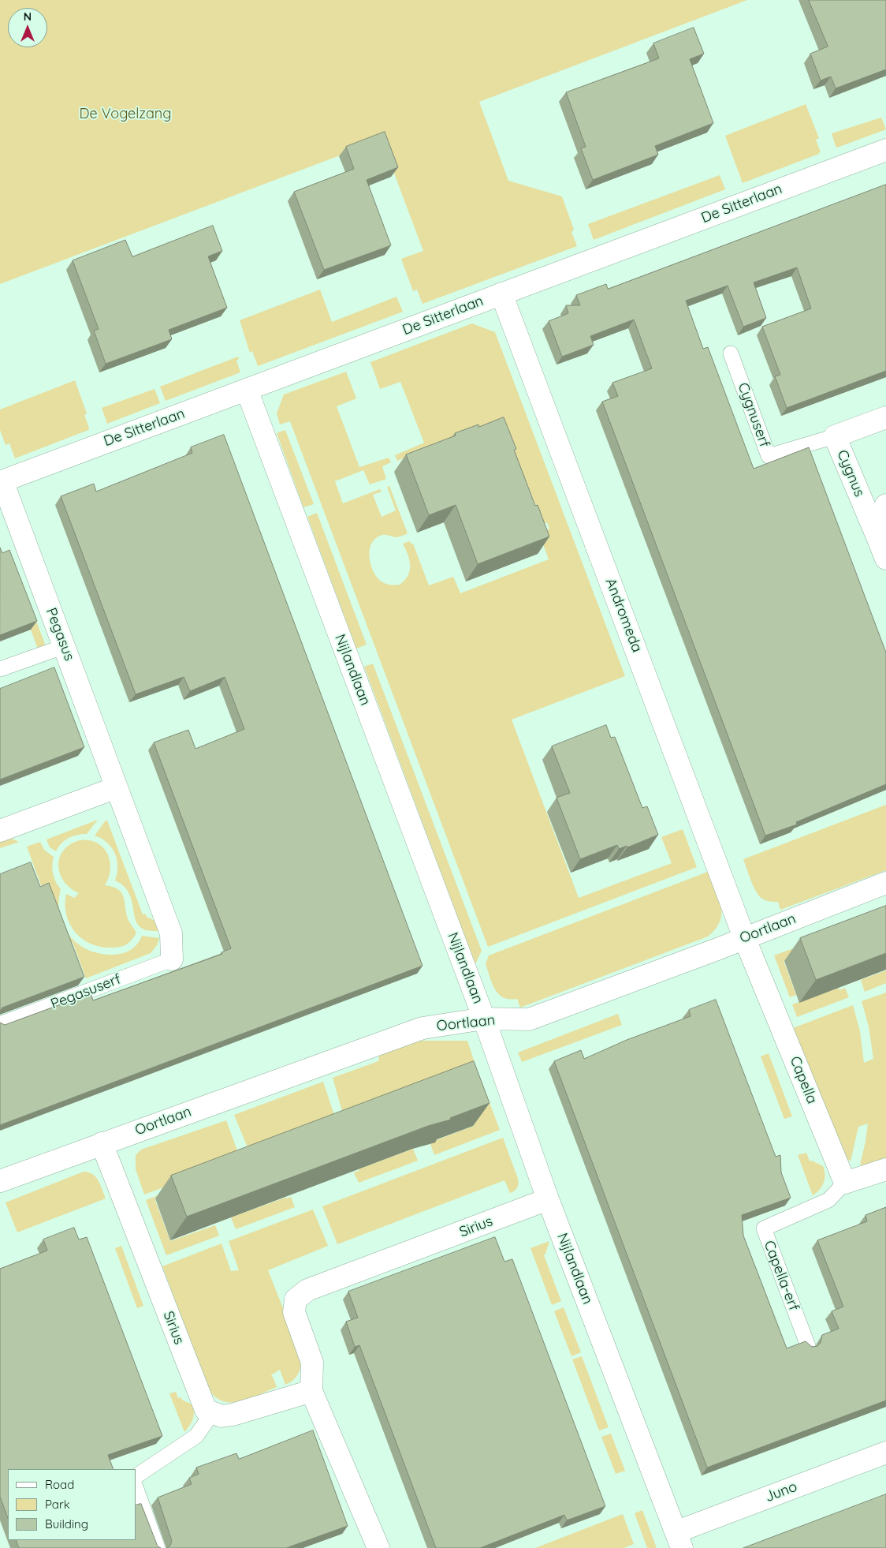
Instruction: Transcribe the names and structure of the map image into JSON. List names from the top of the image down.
{
  "streets": {
    "street": [
      "De Sitterlaan",
      "Cygnus",
      "Andromeda",
      "Pegasus",
      "Nijlandlaan",
      "Oortlaan",
      "Capella",
      "Sirius",
      "Juno"
    ],
    "lane": ["Cygnuserf", "Pegasuserf", "Capella-erf"]
  },
  "crossings": [
    ["De Sitterlaan", "Andromeda"],
    ["De Sitterlaan", "Pegasus"],
    ["De Sitterlaan", "Nijlandlaan"],
    ["Cygnuserf", "Cygnus"],
    ["Andromeda", "Oortlaan"],
    ["Andromeda", "Capella"],
    ["Pegasus", "Pegasuserf"],
    ["Nijlandlaan", "Oortlaan"],
    ["Nijlandlaan", "Sirius"],
    ["Nijlandlaan", "Juno"],
    ["Oortlaan", "Capella"],
    ["Oortlaan", "Sirius"],
    ["Capella", "Capella-erf"]
  ],
  "parks": ["De Vogelzang"],
  "legend": ["Road", "Park", "Building"],
  "north": "top"
}
